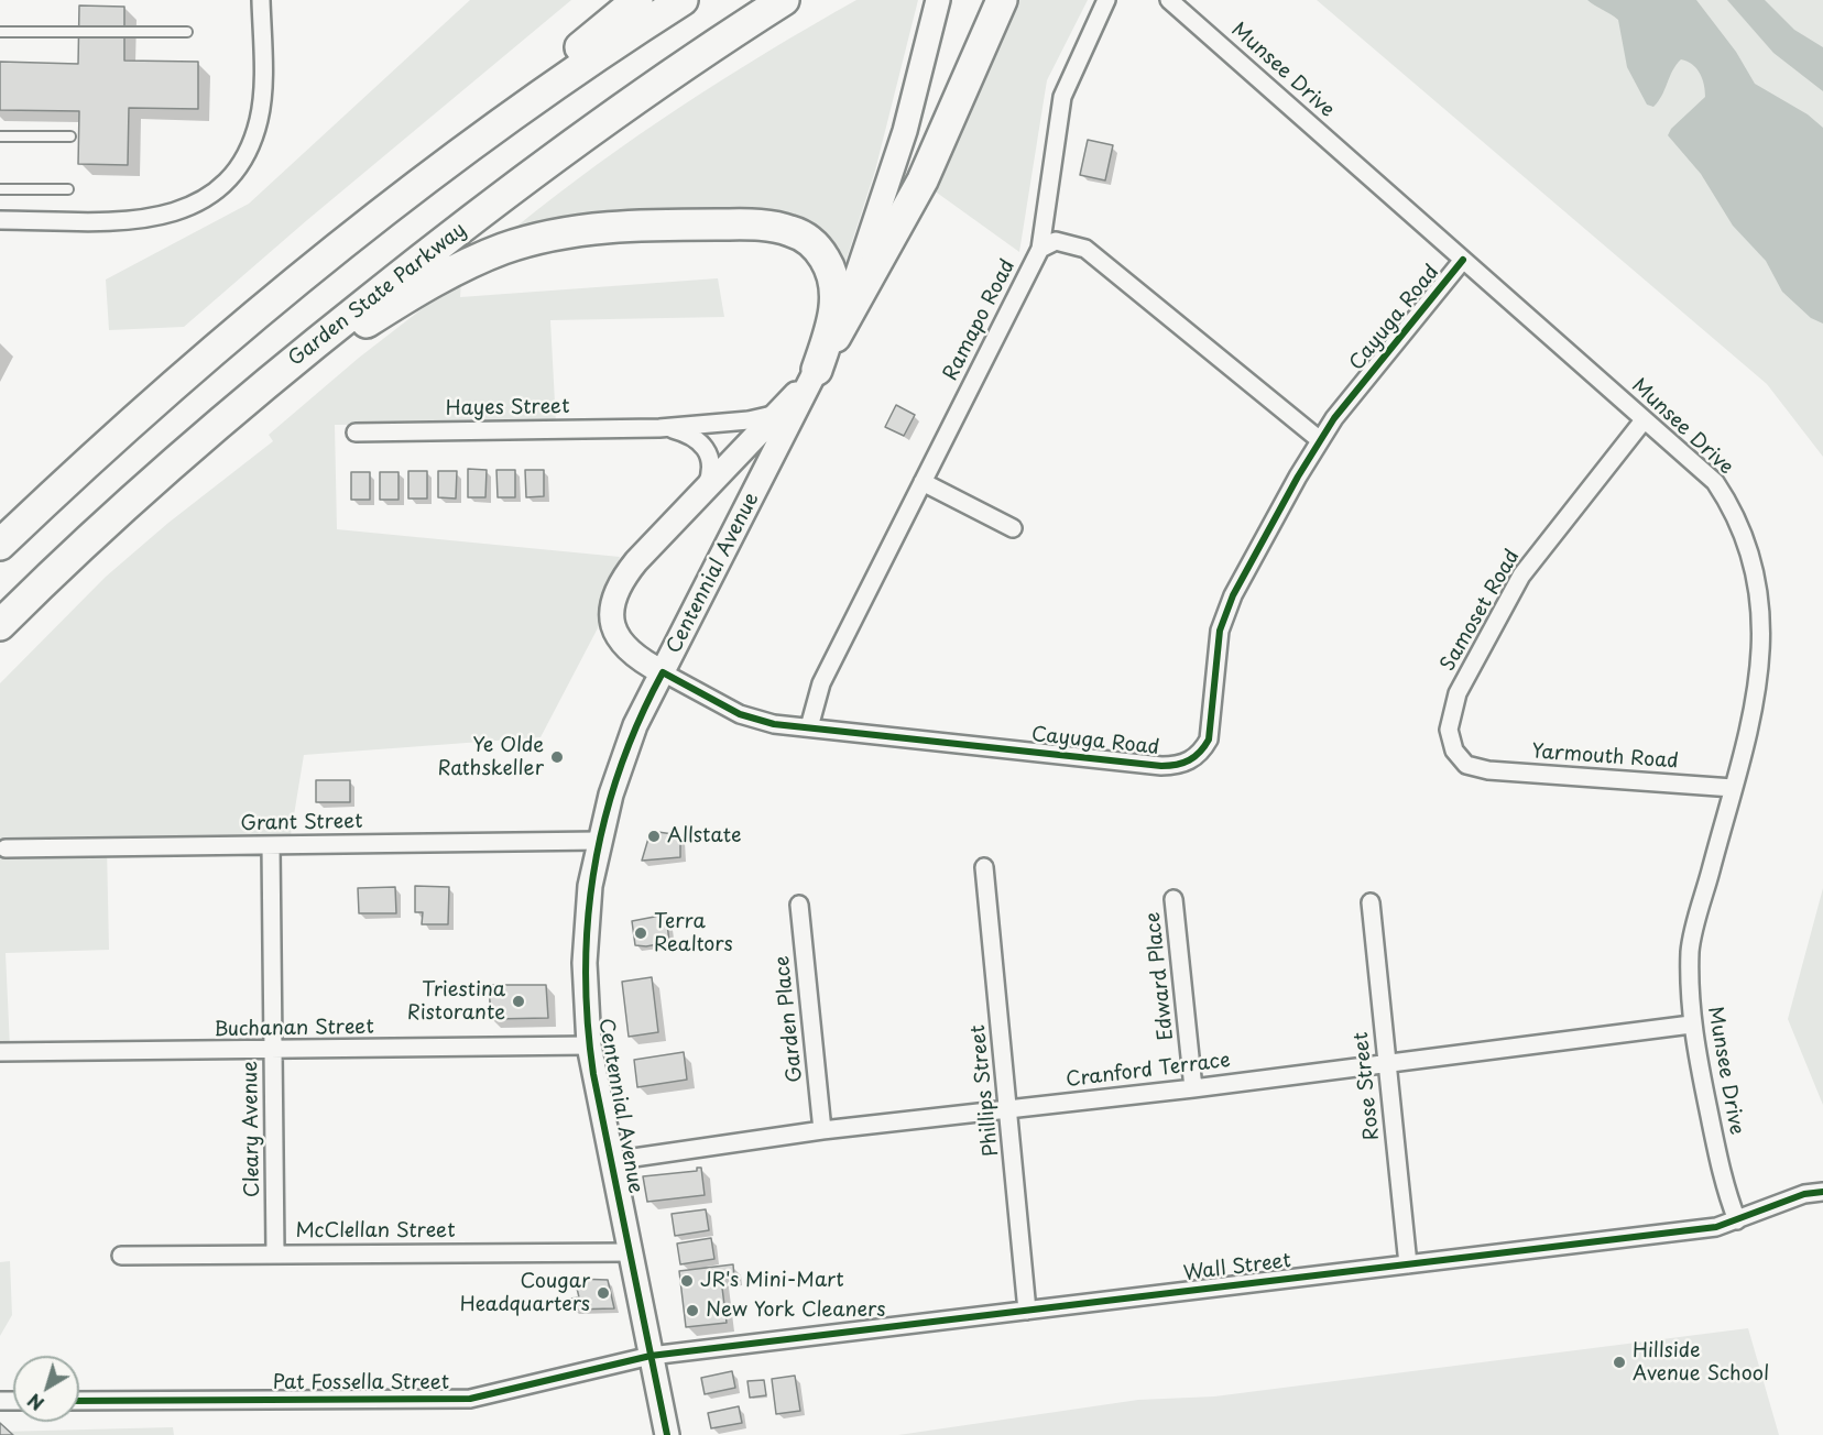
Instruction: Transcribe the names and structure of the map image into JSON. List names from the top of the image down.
{
  "streets": {
    "highway": ["Garden State Parkway"],
    "main road": ["Centennial Avenue"],
    "street": [
      "Munsee Drive",
      "Cayuga Road",
      "Ramapo Road",
      "Hayes Street",
      "Samoset Road",
      "Yarmouth Road",
      "Grant Street",
      "Edward Place",
      "Garden Place",
      "Buchanan Street",
      "Cranford Terrace",
      "Rose Street",
      "Phillips Street",
      "Cleary Avenue",
      "McClellan Street",
      "Wall Street",
      "Pat Fossella Street"
    ]
  },
  "crossings": [
    ["Munsee Drive", "Cayuga Road"],
    ["Munsee Drive", "Samoset Road"],
    ["Munsee Drive", "Yarmouth Road"],
    ["Munsee Drive", "Cranford Terrace"],
    ["Munsee Drive", "Wall Street"],
    ["Cayuga Road", "Ramapo Road"],
    ["Cayuga Road", "Centennial Avenue"],
    ["Centennial Avenue", "Grant Street"],
    ["Centennial Avenue", "Buchanan Street"],
    ["Centennial Avenue", "Cranford Terrace"],
    ["Centennial Avenue", "McClellan Street"],
    ["Centennial Avenue", "Wall Street"],
    ["Centennial Avenue", "Pat Fossella Street"],
    ["Samoset Road", "Yarmouth Road"],
    ["Grant Street", "Cleary Avenue"],
    ["Edward Place", "Cranford Terrace"],
    ["Garden Place", "Cranford Terrace"],
    ["Buchanan Street", "Cleary Avenue"],
    ["Cranford Terrace", "Rose Street"],
    ["Cranford Terrace", "Phillips Street"],
    ["Rose Street", "Wall Street"],
    ["Phillips Street", "Wall Street"],
    ["Cleary Avenue", "McClellan Street"],
    ["Wall Street", "Pat Fossella Street"]
  ],
  "places": [
    "Ye Olde Rathskeller",
    "Allstate",
    "Terra Realtors",
    "Triestina Ristorante",
    "JR's Mini-Mart",
    "Cougar Headquarters",
    "New York Cleaners",
    "Hillside Avenue School"
  ],
  "north": "bottom left"
}
